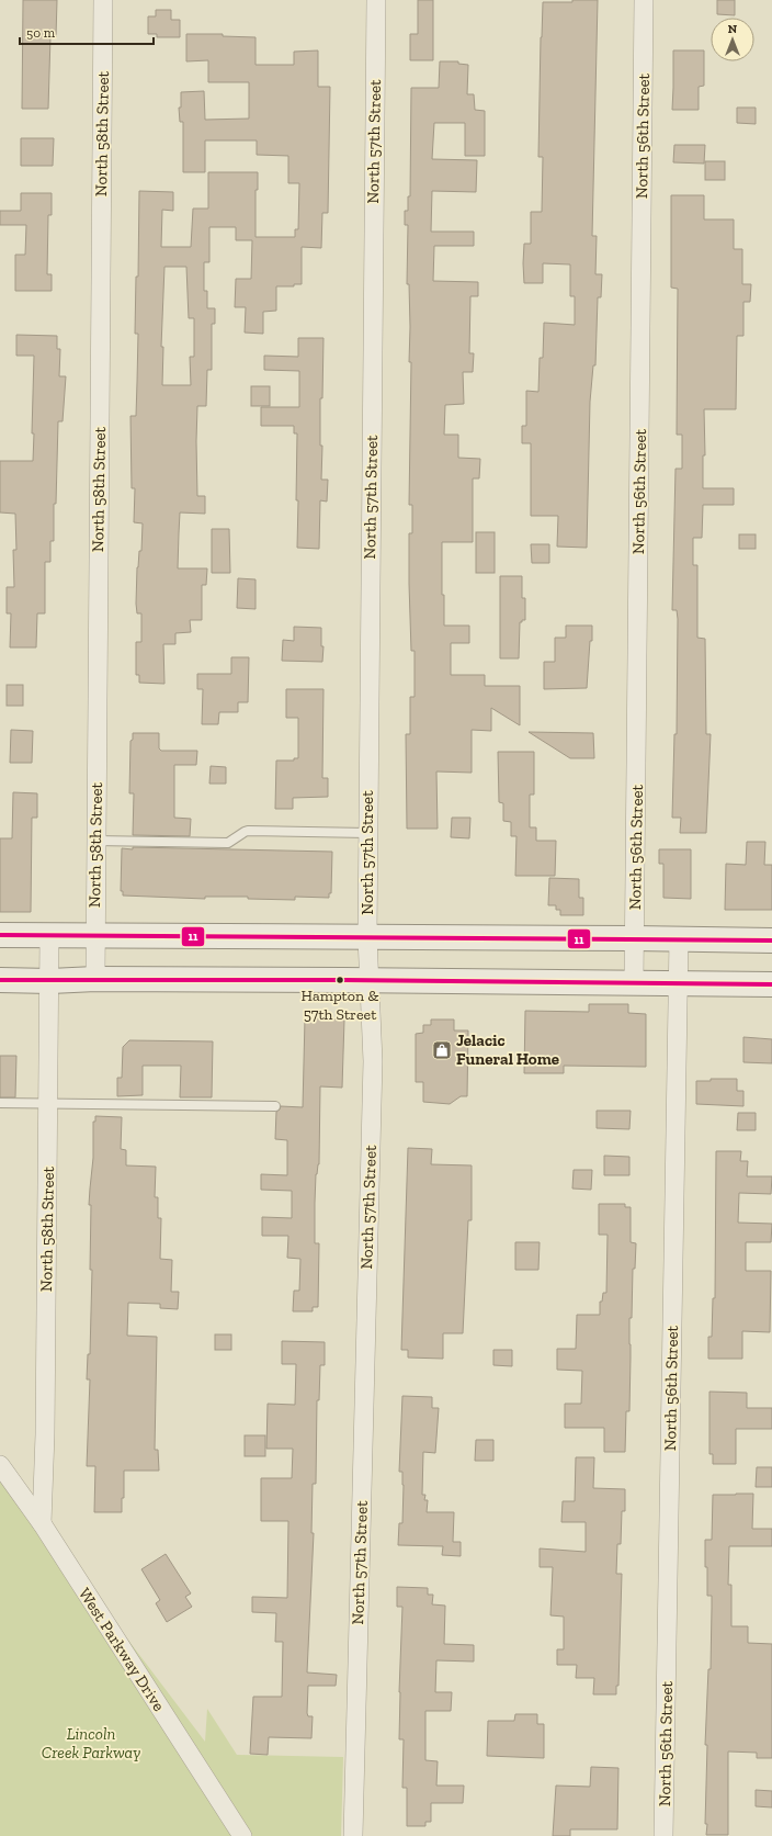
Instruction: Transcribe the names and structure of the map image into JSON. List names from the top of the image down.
{
  "streets": {
    "street": [
      "North 58th Street",
      "North 56th Street",
      "North 57th Street",
      "West Parkway Drive"
    ]
  },
  "crossings": [
    ["North 58th Street", "West Parkway Drive"]
  ],
  "parks": ["Lincoln Creek Parkway"],
  "places": {
    "other": ["Hampton & 57th Street"],
    "shop": ["Jelacic Funeral Home"]
  },
  "lines": ["transit line 11"],
  "scale_bar": "50 m",
  "north": "top"
}
